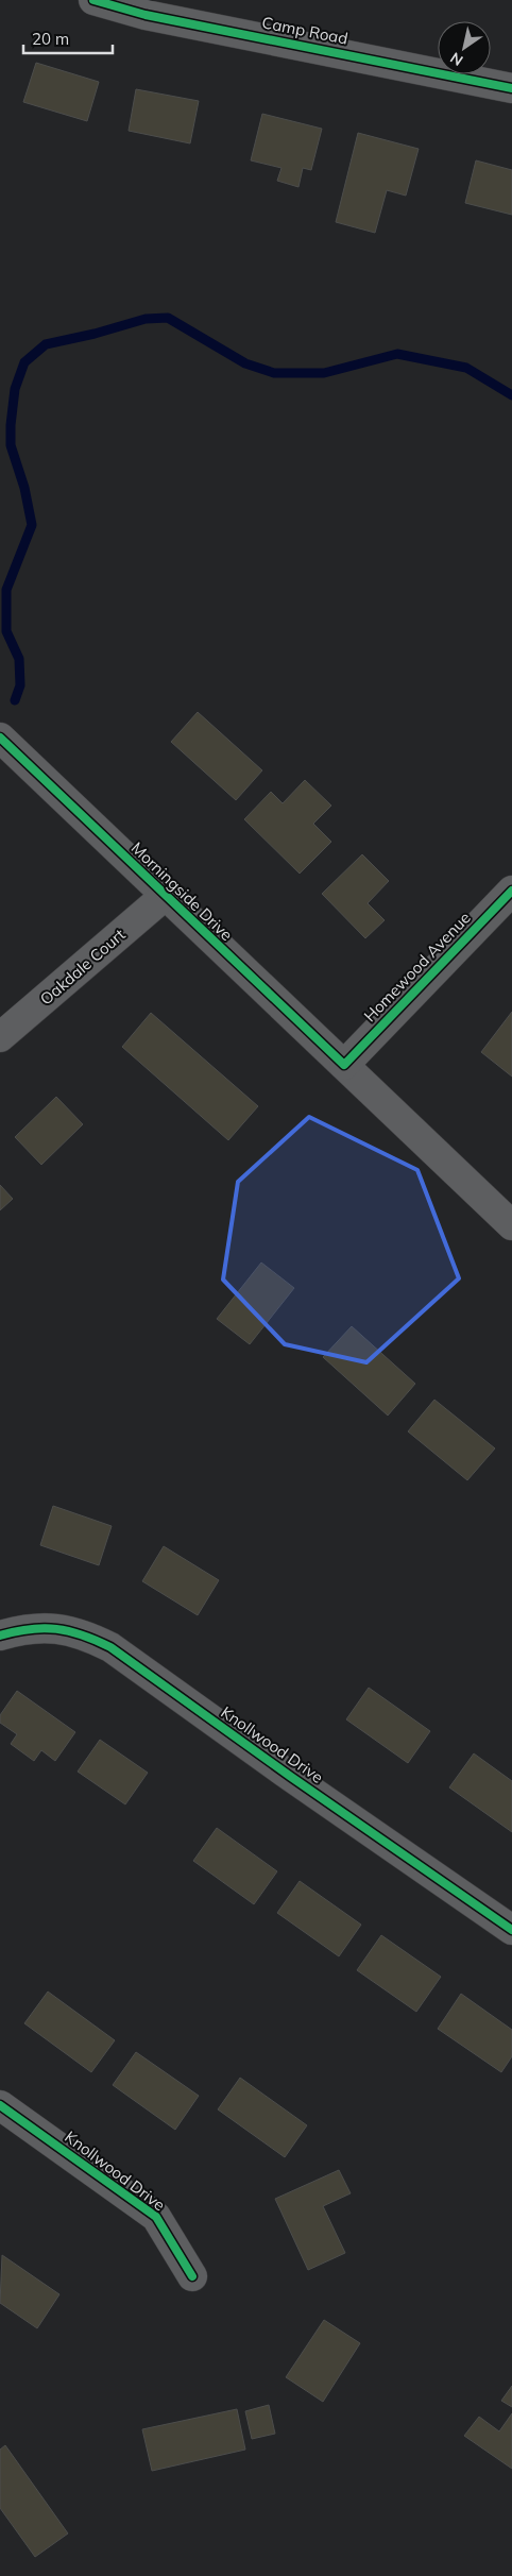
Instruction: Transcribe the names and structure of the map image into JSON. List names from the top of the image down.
{
  "streets": {
    "street": [
      "Camp Road",
      "Morningside Drive",
      "Oakdale Court",
      "Homewood Avenue",
      "Knollwood Drive"
    ]
  },
  "crossings": [
    ["Morningside Drive", "Oakdale Court"],
    ["Morningside Drive", "Homewood Avenue"]
  ],
  "scale_bar": "20 m",
  "north": "bottom left"
}
